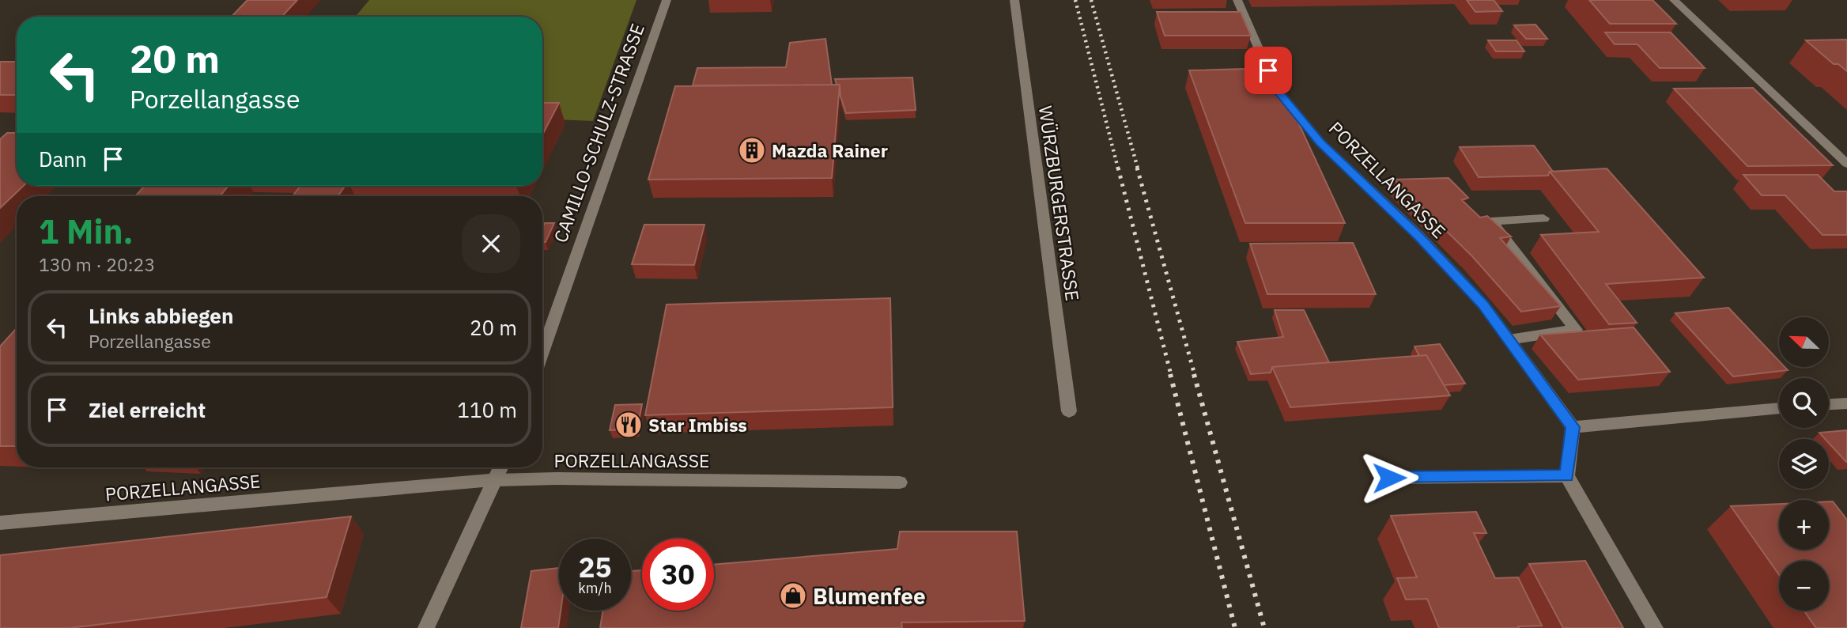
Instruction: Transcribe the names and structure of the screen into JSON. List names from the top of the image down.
{
  "streets": {
    "street": ["CAMILLO-SCHULZ-STRASSE", "PORZELLANGASSE", "WÜRZBURGERSTRASSE"]
  },
  "places": {
    "building": ["Mazda Rainer"],
    "restaurant": ["Star Imbiss"],
    "shop": ["Blumenfee"]
  },
  "north": "top left",
  "page": {
    "turn": ["20 m", "Porzellangasse"],
    "then": "Dann",
    "heading": ["1 Min.", "130 m · 20:23"],
    "list": [
      {
        "name": "Links abbiegen",
        "note": "Porzellangasse",
        "value": "20 m"
      },
      {
        "name": "Ziel erreicht",
        "value": "110 m"
      }
    ],
    "map_buttons": ["+", "−"],
    "speed": "25 km/h",
    "limit": "30"
  }
}
